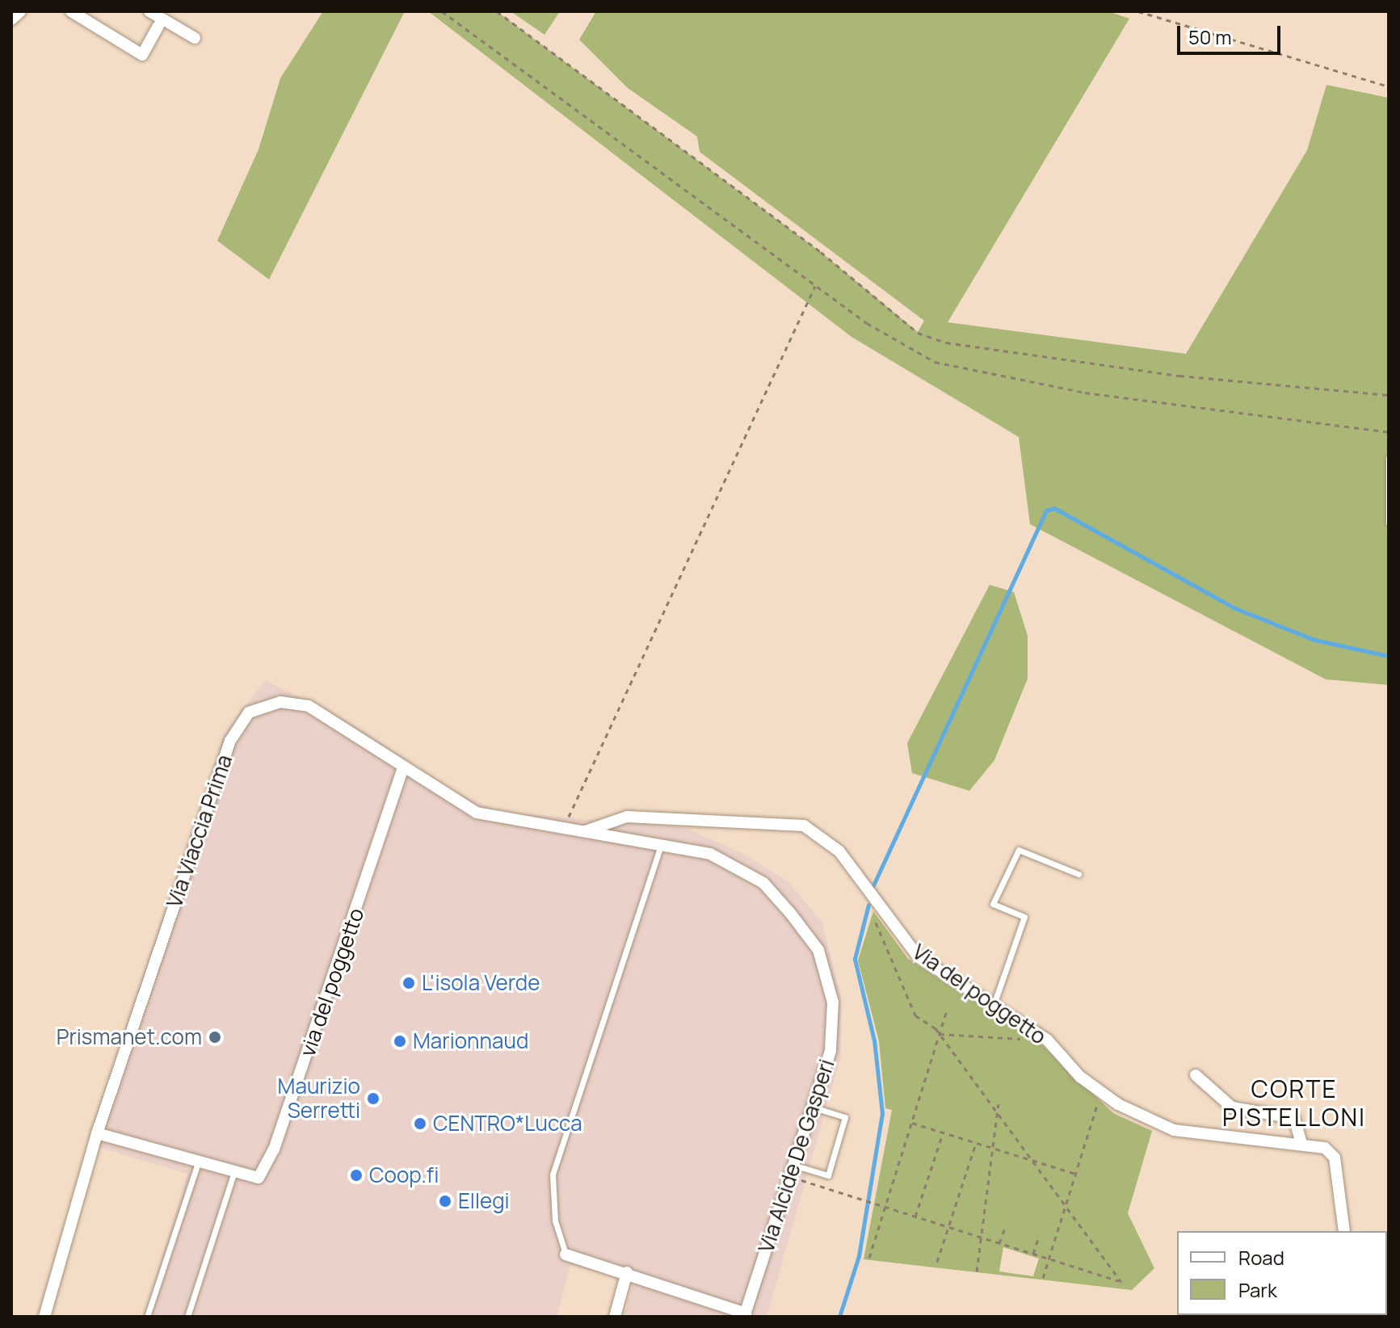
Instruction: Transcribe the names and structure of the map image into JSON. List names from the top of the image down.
{
  "streets": {
    "street": [
      "Via Viaccia Prima",
      "via del poggetto",
      "Via del poggetto",
      "Via Alcide De Gasperi"
    ]
  },
  "crossings": [
    ["Via Viaccia Prima", "via del poggetto"],
    ["Via Viaccia Prima", "Via del poggetto"],
    ["Via Viaccia Prima", "Via Alcide De Gasperi"],
    ["Via del poggetto", "Via Alcide De Gasperi"]
  ],
  "districts": ["CORTE PISTELLONI"],
  "places": [
    "L'isola Verde",
    "Prismanet.com",
    "Marionnaud",
    "Maurizio Serretti",
    "CENTRO*Lucca",
    "Coop.fi",
    "Ellegi"
  ],
  "legend": ["Road", "Park"],
  "scale_bar": "50 m"
}
